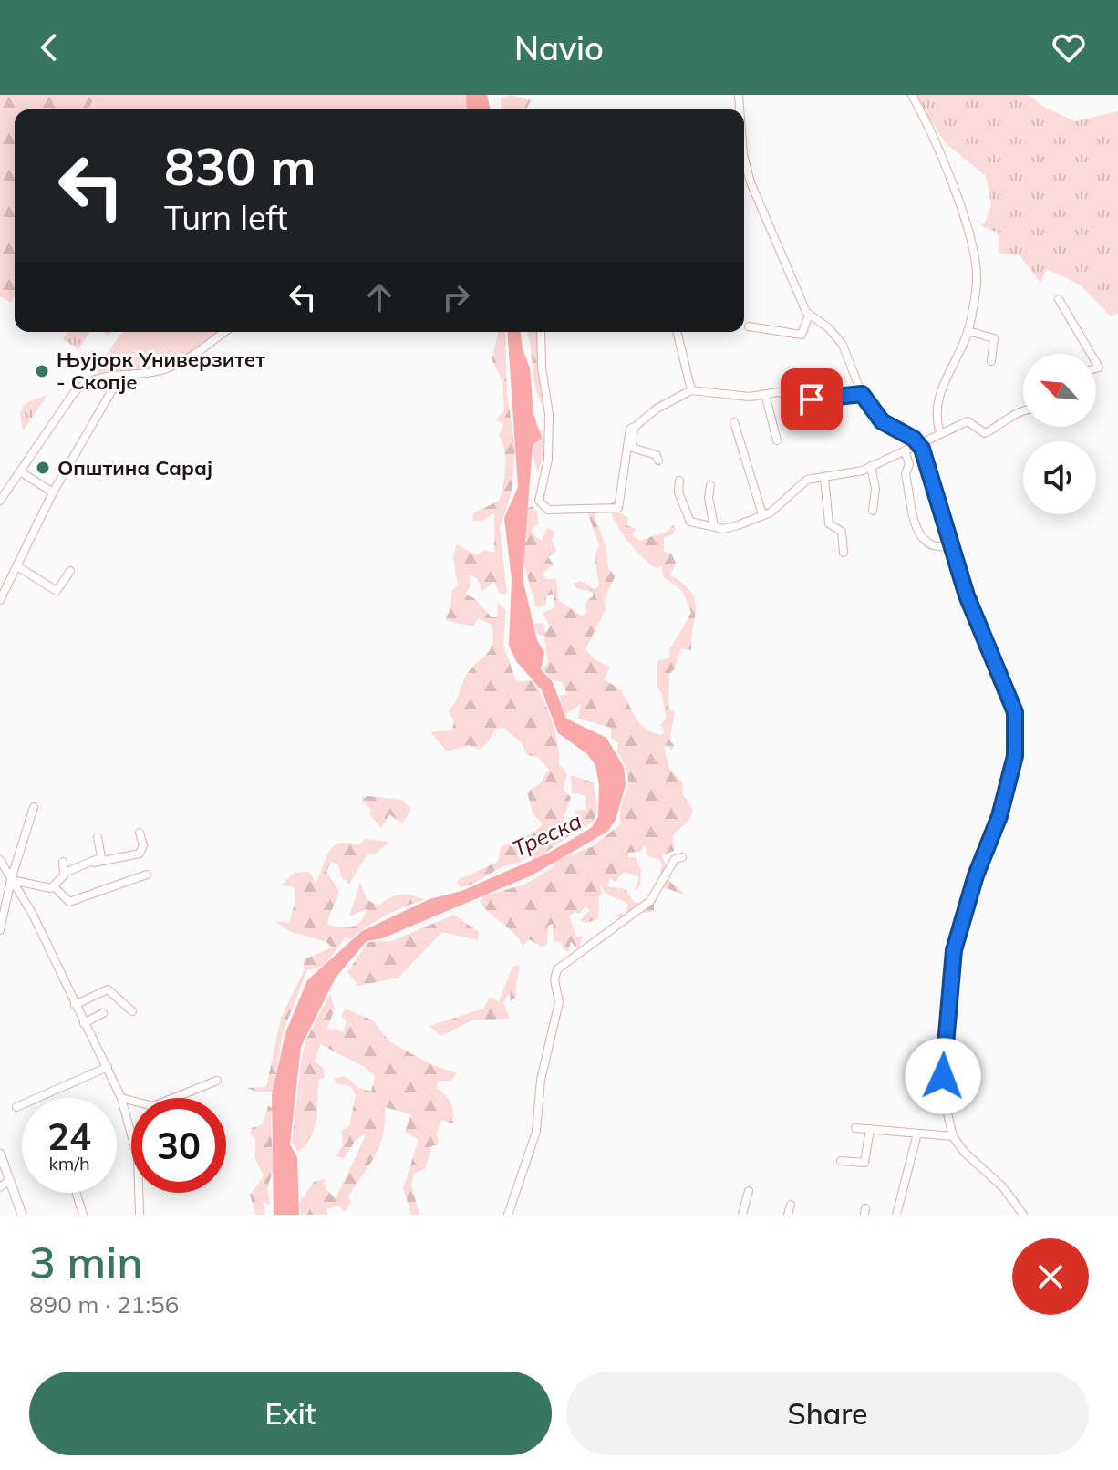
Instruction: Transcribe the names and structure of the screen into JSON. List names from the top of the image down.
{
  "water": ["Треска"],
  "places": ["Њујорк Универзитет - Скопје", "Општина Сарај"],
  "north": "top left",
  "page": {
    "header": "Navio",
    "turn": ["830 m", "Turn left"],
    "speed": "24 km/h",
    "limit": "30",
    "heading": ["3 min", "890 m · 21:56"],
    "buttons": ["Exit", "Share"]
  }
}
